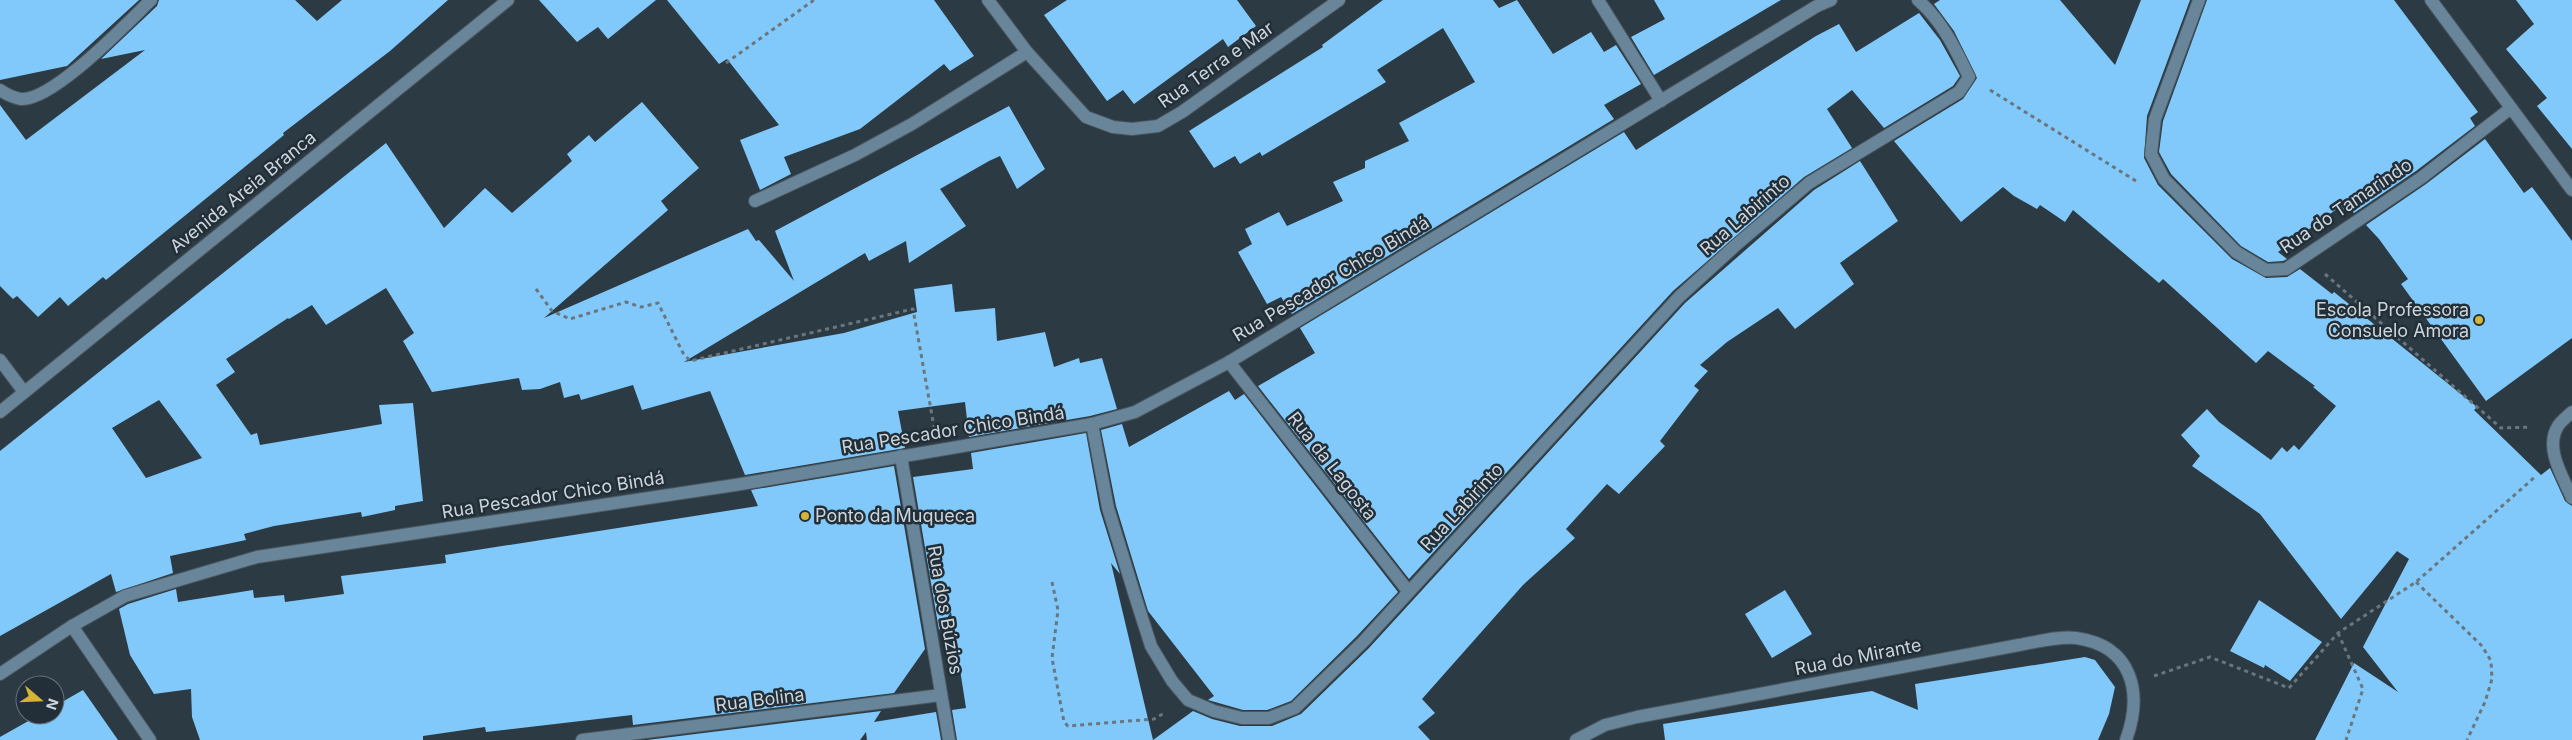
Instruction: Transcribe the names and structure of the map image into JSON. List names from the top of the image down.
{
  "streets": {
    "street": [
      "Rua Terra e Mar",
      "Avenida Areia Branca",
      "Rua do Tamarindo",
      "Rua Labirinto",
      "Rua Pescador Chico Bindá",
      "Rua da Lagosta",
      "Rua dos Búzios",
      "Rua do Mirante",
      "Rua Bolina"
    ]
  },
  "crossings": [
    ["Rua Labirinto", "Rua Pescador Chico Bindá"],
    ["Rua Labirinto", "Rua da Lagosta"],
    ["Rua Pescador Chico Bindá", "Rua da Lagosta"],
    ["Rua Pescador Chico Bindá", "Rua dos Búzios"],
    ["Rua dos Búzios", "Rua Bolina"]
  ],
  "places": ["Escola Professora Consuelo Amora", "Ponto da Muqueca"],
  "north": "right"
}
